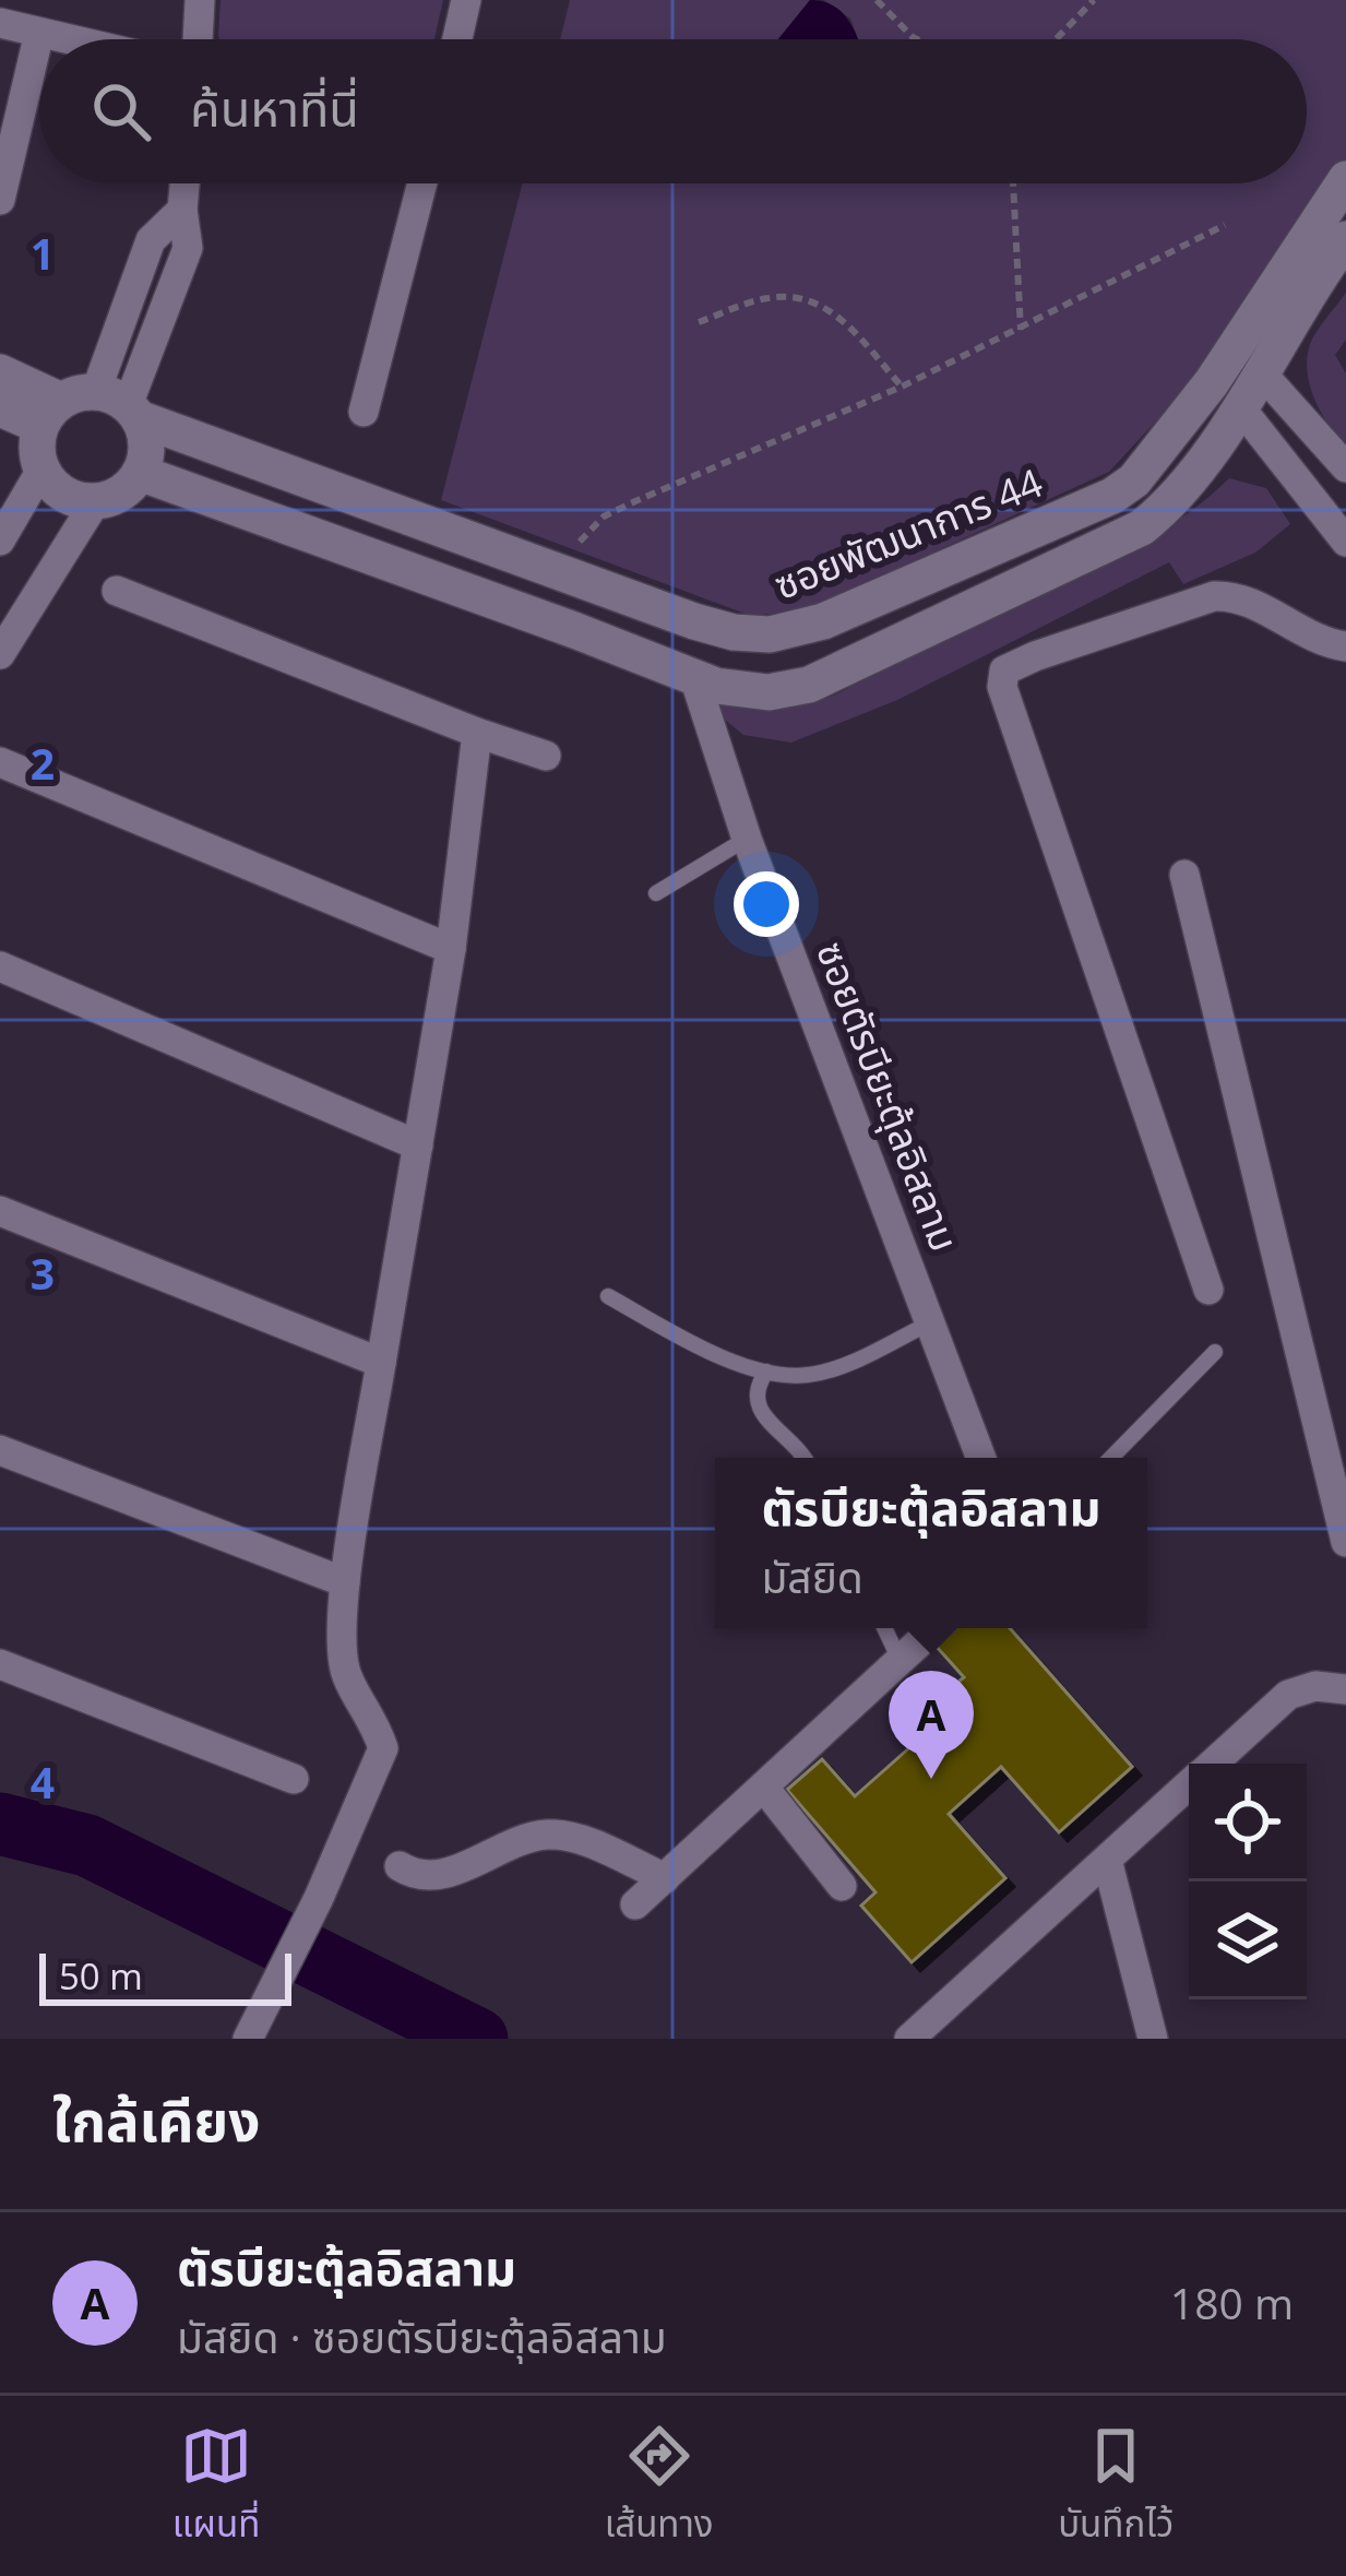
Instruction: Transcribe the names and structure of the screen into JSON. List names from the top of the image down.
{
  "streets": {
    "street": ["ซอยพัฒนาการ 44", "ซอยตัรบียะตุ้ลอิสลาม"]
  },
  "crossings": [
    ["ซอยพัฒนาการ 44", "ซอยตัรบียะตุ้ลอิสลาม"]
  ],
  "scale_bar": "50 m",
  "page": {
    "search": "ค้นหาที่นี่",
    "popup": ["ตัรบียะตุ้ลอิสลาม", "มัสยิด"],
    "pins": "A",
    "scale": "50 m",
    "heading": "ใกล้เคียง",
    "list": [
      {
        "mark": "A",
        "name": "ตัรบียะตุ้ลอิสลาม",
        "note": "มัสยิด · ซอยตัรบียะตุ้ลอิสลาม",
        "value": "180 m"
      }
    ],
    "nav": ["แผนที่", "เส้นทาง", "บันทึกไว้"]
  },
  "grid": {
    "rows": [
      "1",
      "2",
      "3",
      "4"
    ]
  }
}
